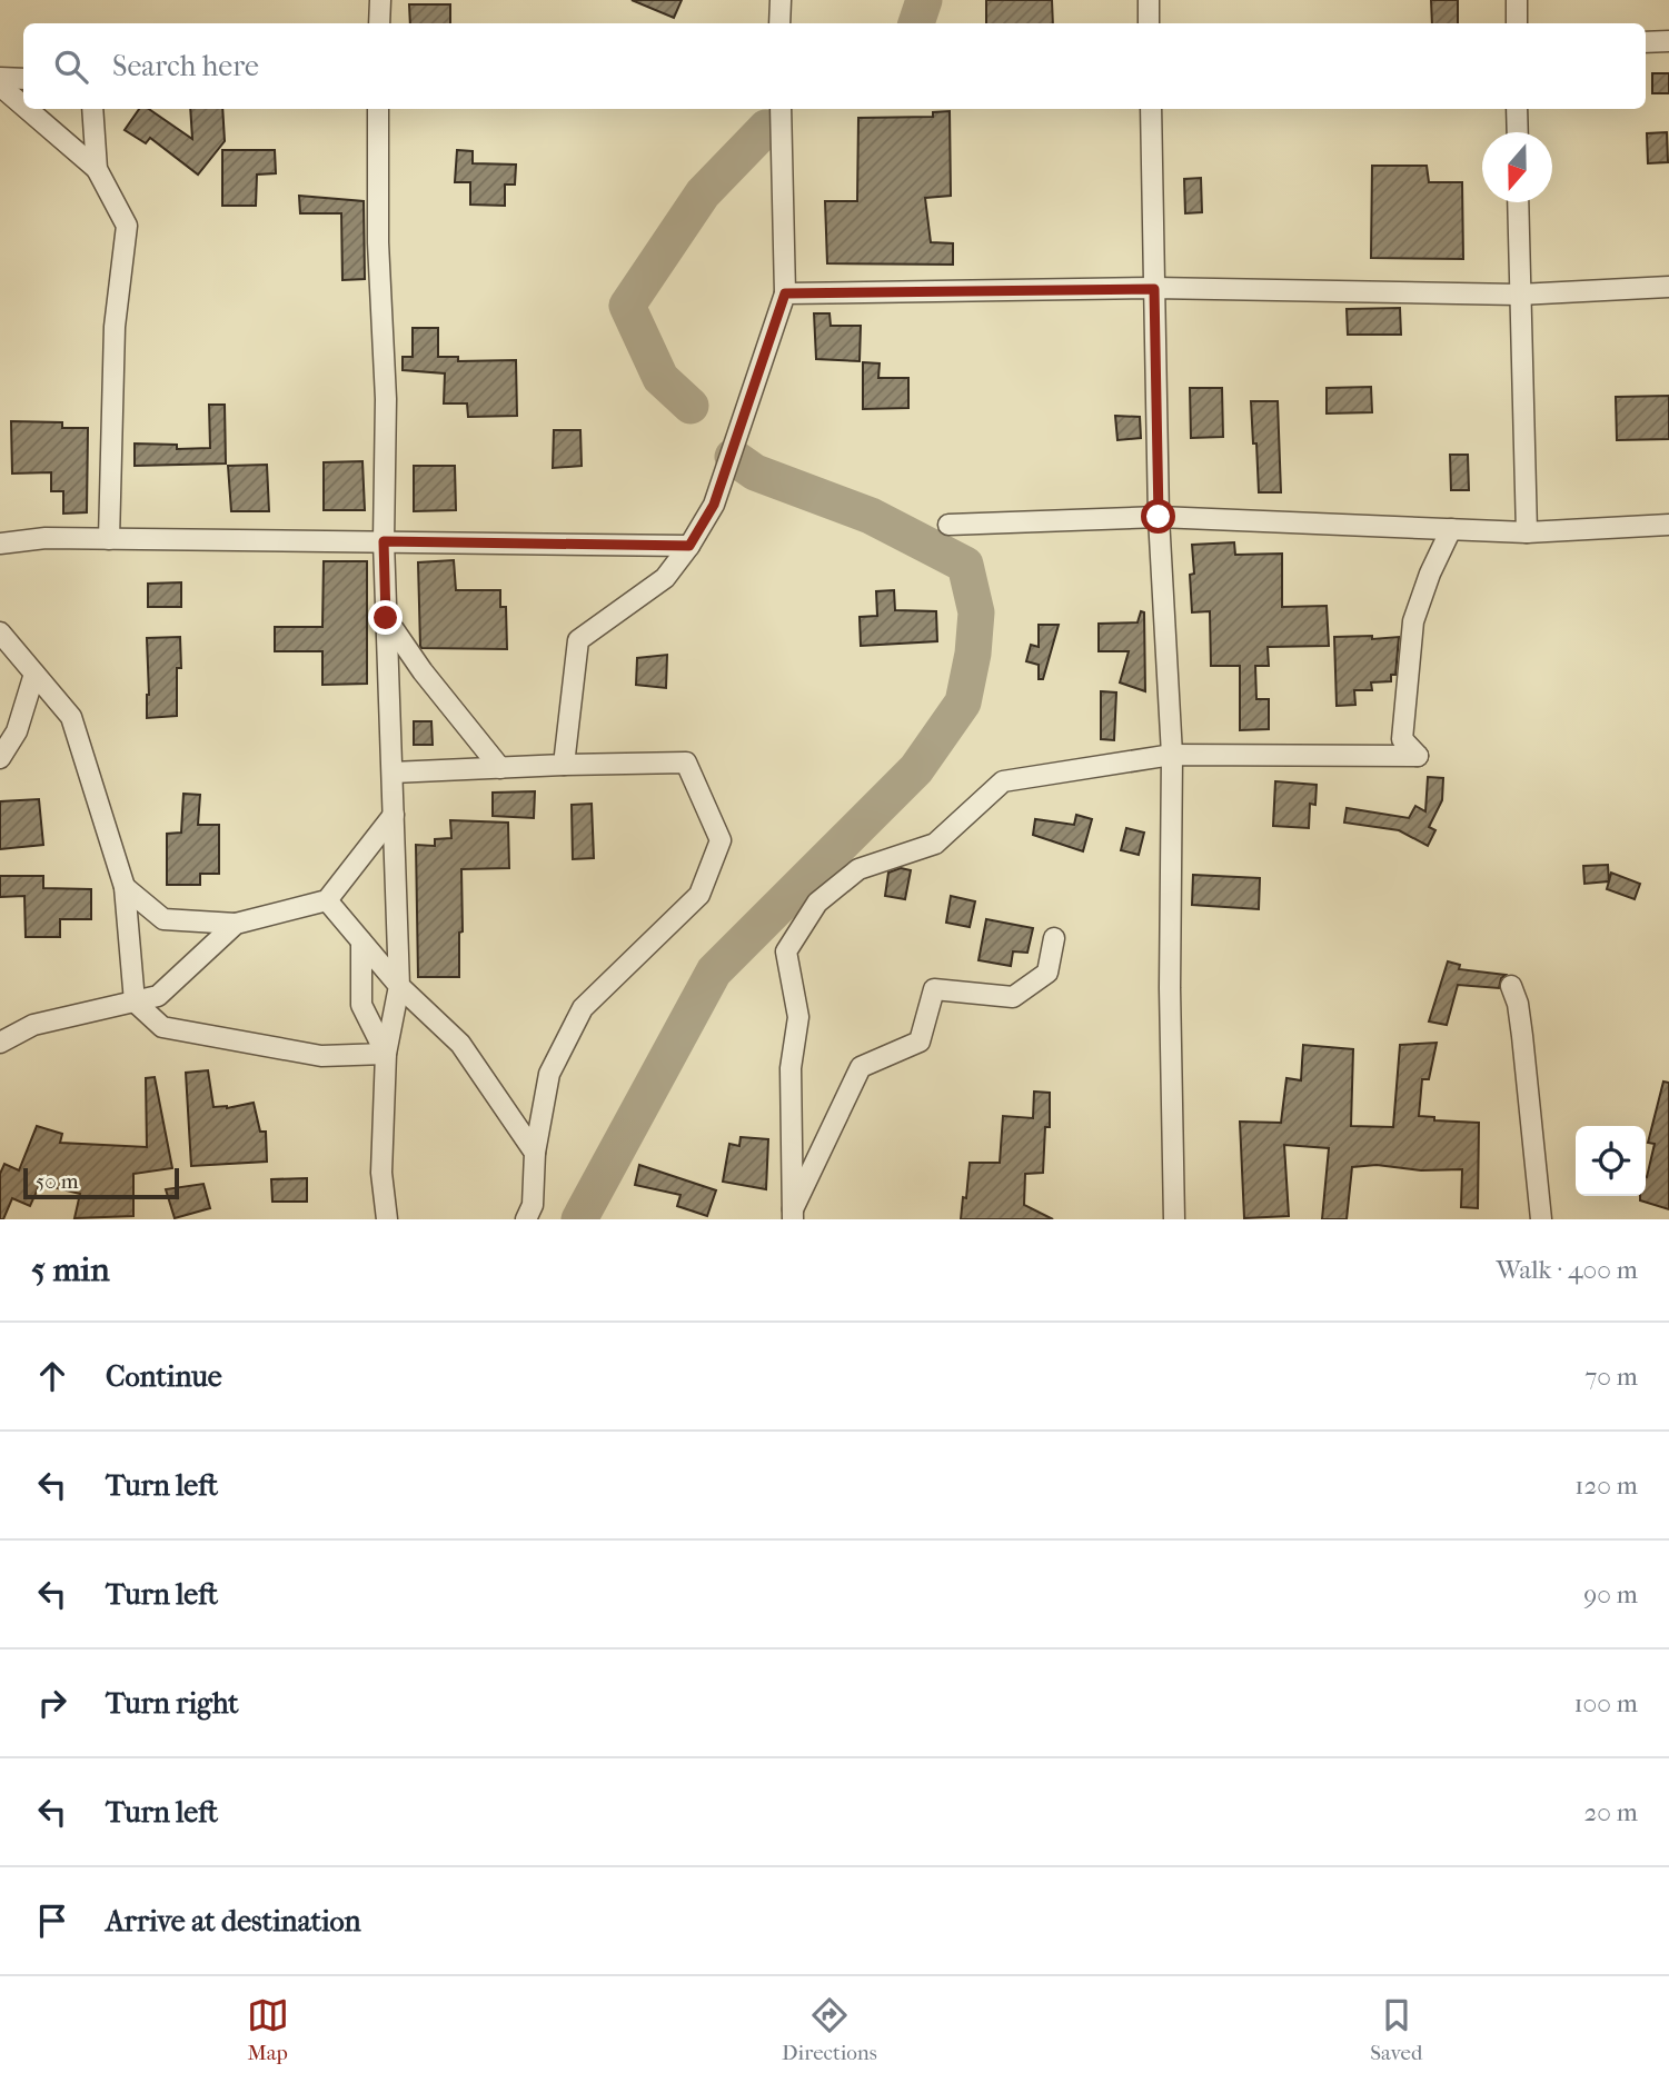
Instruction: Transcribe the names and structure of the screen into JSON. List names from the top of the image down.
{
  "scale_bar": "50 m",
  "north": "bottom",
  "page": {
    "search": "Search here",
    "scale": "50 m",
    "heading": ["5 min", "Walk · 400 m"],
    "list": [
      ["Continue", "70 m"],
      ["Turn left", "120 m"],
      ["Turn left", "90 m"],
      ["Turn right", "100 m"],
      ["Turn left", "20 m"],
      "Arrive at destination"
    ],
    "nav": ["Map", "Directions", "Saved"]
  }
}
